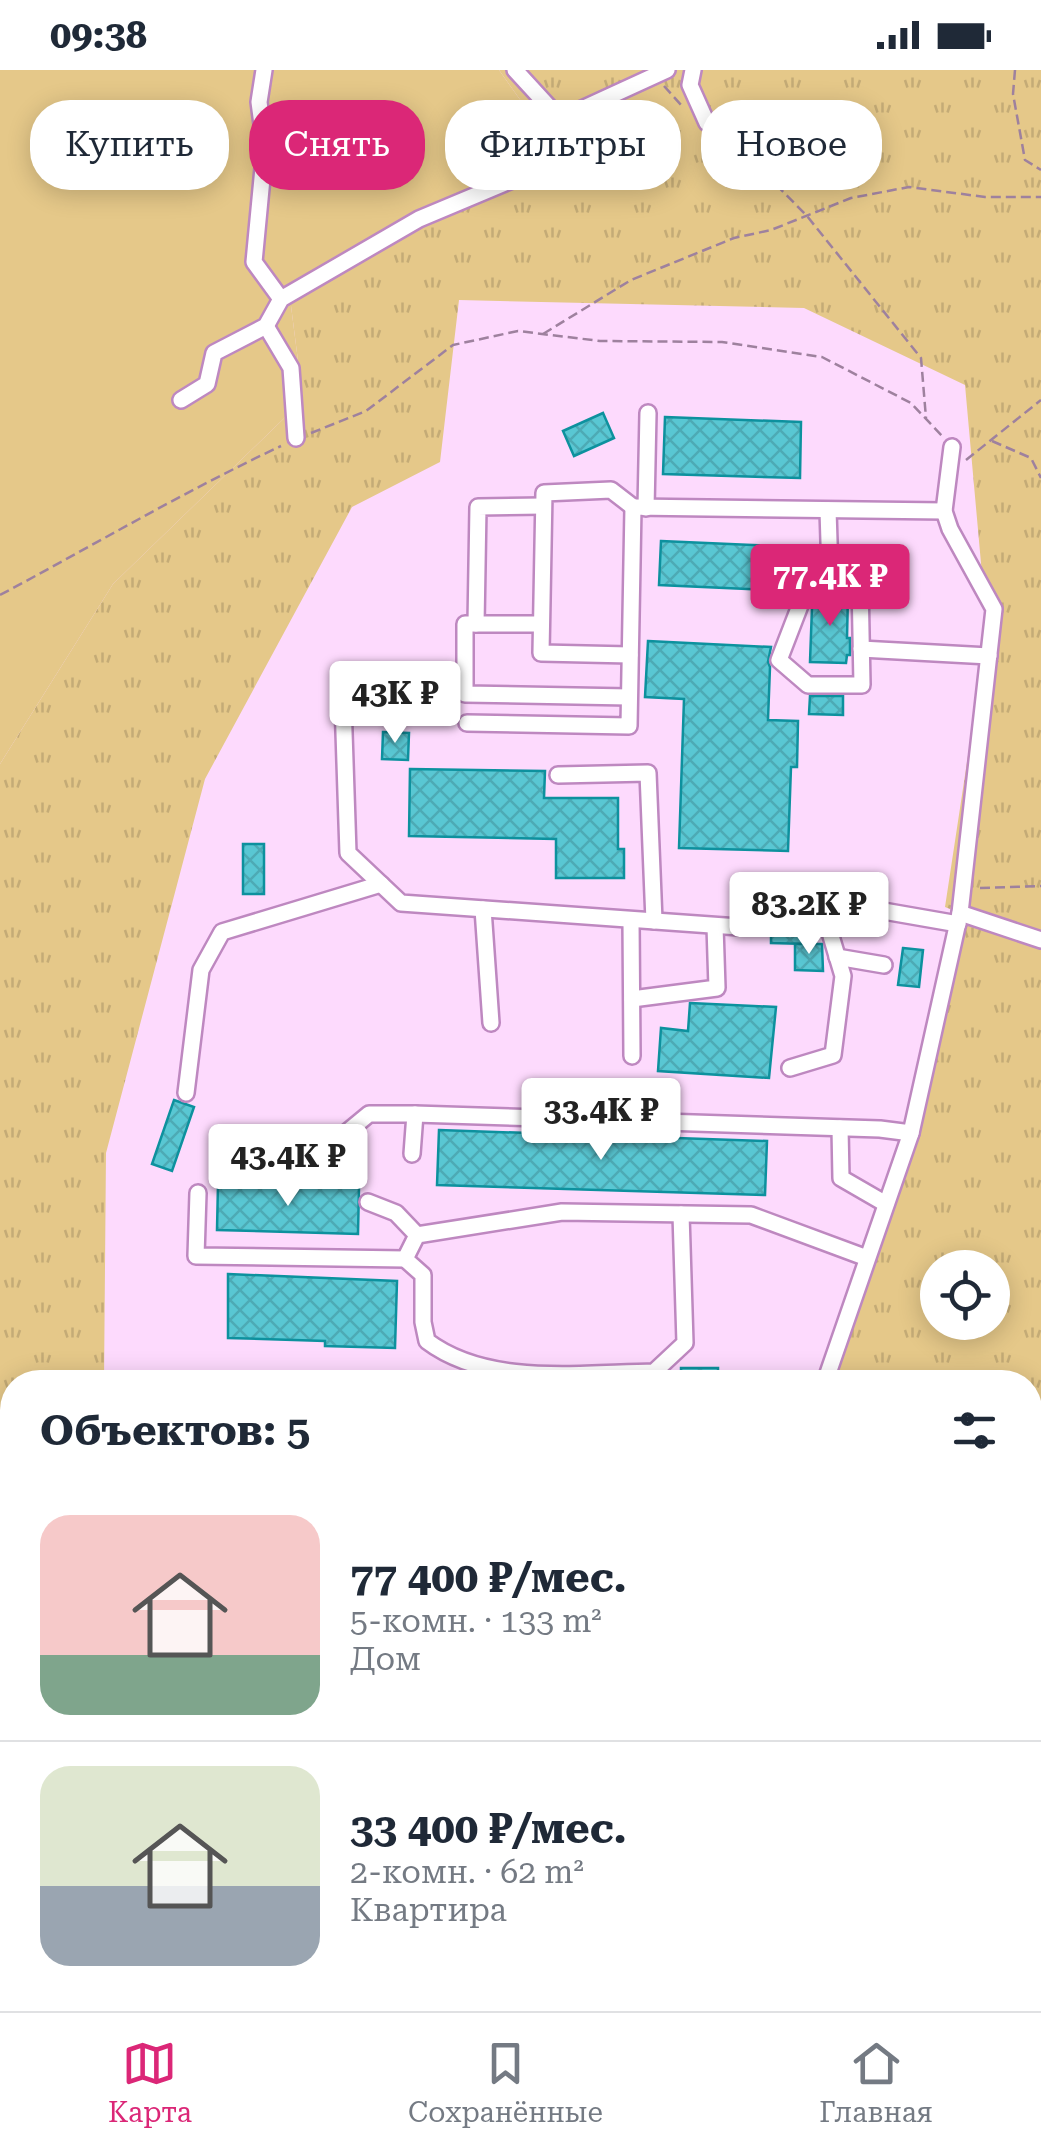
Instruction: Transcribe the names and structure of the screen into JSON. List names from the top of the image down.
{
  "page": {
    "status": "09:38",
    "chip": [
      "Купить",
      "Снять",
      "Фильтры",
      "Новое"
    ],
    "price": [
      "77.4K ₽",
      "43K ₽",
      "83.2K ₽",
      "33.4K ₽",
      "43.4K ₽"
    ],
    "heading": "Объектов: 5",
    "list": [
      {
        "name": "77 400 ₽/мес.",
        "note": "5-комн. · 133 m² · Дом"
      },
      {
        "name": "33 400 ₽/мес.",
        "note": "2-комн. · 62 m² · Квартира"
      }
    ],
    "tabs": ["Карта", "Сохранённые", "Главная"]
  }
}
